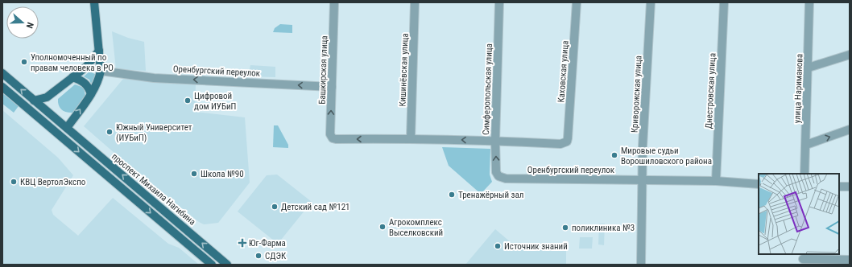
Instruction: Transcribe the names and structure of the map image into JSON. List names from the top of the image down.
{
  "streets": {
    "main road": ["проспект Михаила Нагибина"],
    "street": [
      "Башкирская улица",
      "Кишинёвская улица",
      "Оренбургский переулок",
      "Каховская улица",
      "улица Нариманова",
      "Симферопольская улица",
      "Днестровская улица",
      "Криворожская улица"
    ]
  },
  "crossings": [
    ["Башкирская улица", "Кишинёвская улица"],
    ["Башкирская улица", "Оренбургский переулок"],
    ["Оренбургский переулок", "Симферопольская улица"],
    ["Оренбургский переулок", "Днестровская улица"],
    ["Оренбургский переулок", "Криворожская улица"],
    ["Каховская улица", "Симферопольская улица"]
  ],
  "one_way": ["Оренбургский переулок"],
  "places": {
    "other": [
      "Уполномоченный по правам человека в РО",
      "Цифровой дом ИУБиП",
      "Южный Университет (ИУБиП)",
      "Мировые судьи Ворошиловского района",
      "Школа №90",
      "КВЦ ВертолЭкспо",
      "Тренажёрный зал",
      "Детский сад №121",
      "Агрокомплекс Выселковский",
      "поликлиника №3",
      "Источник знаний",
      "СДЭК"
    ],
    "health": ["Юг-Фарма"]
  },
  "north": "right"
}
